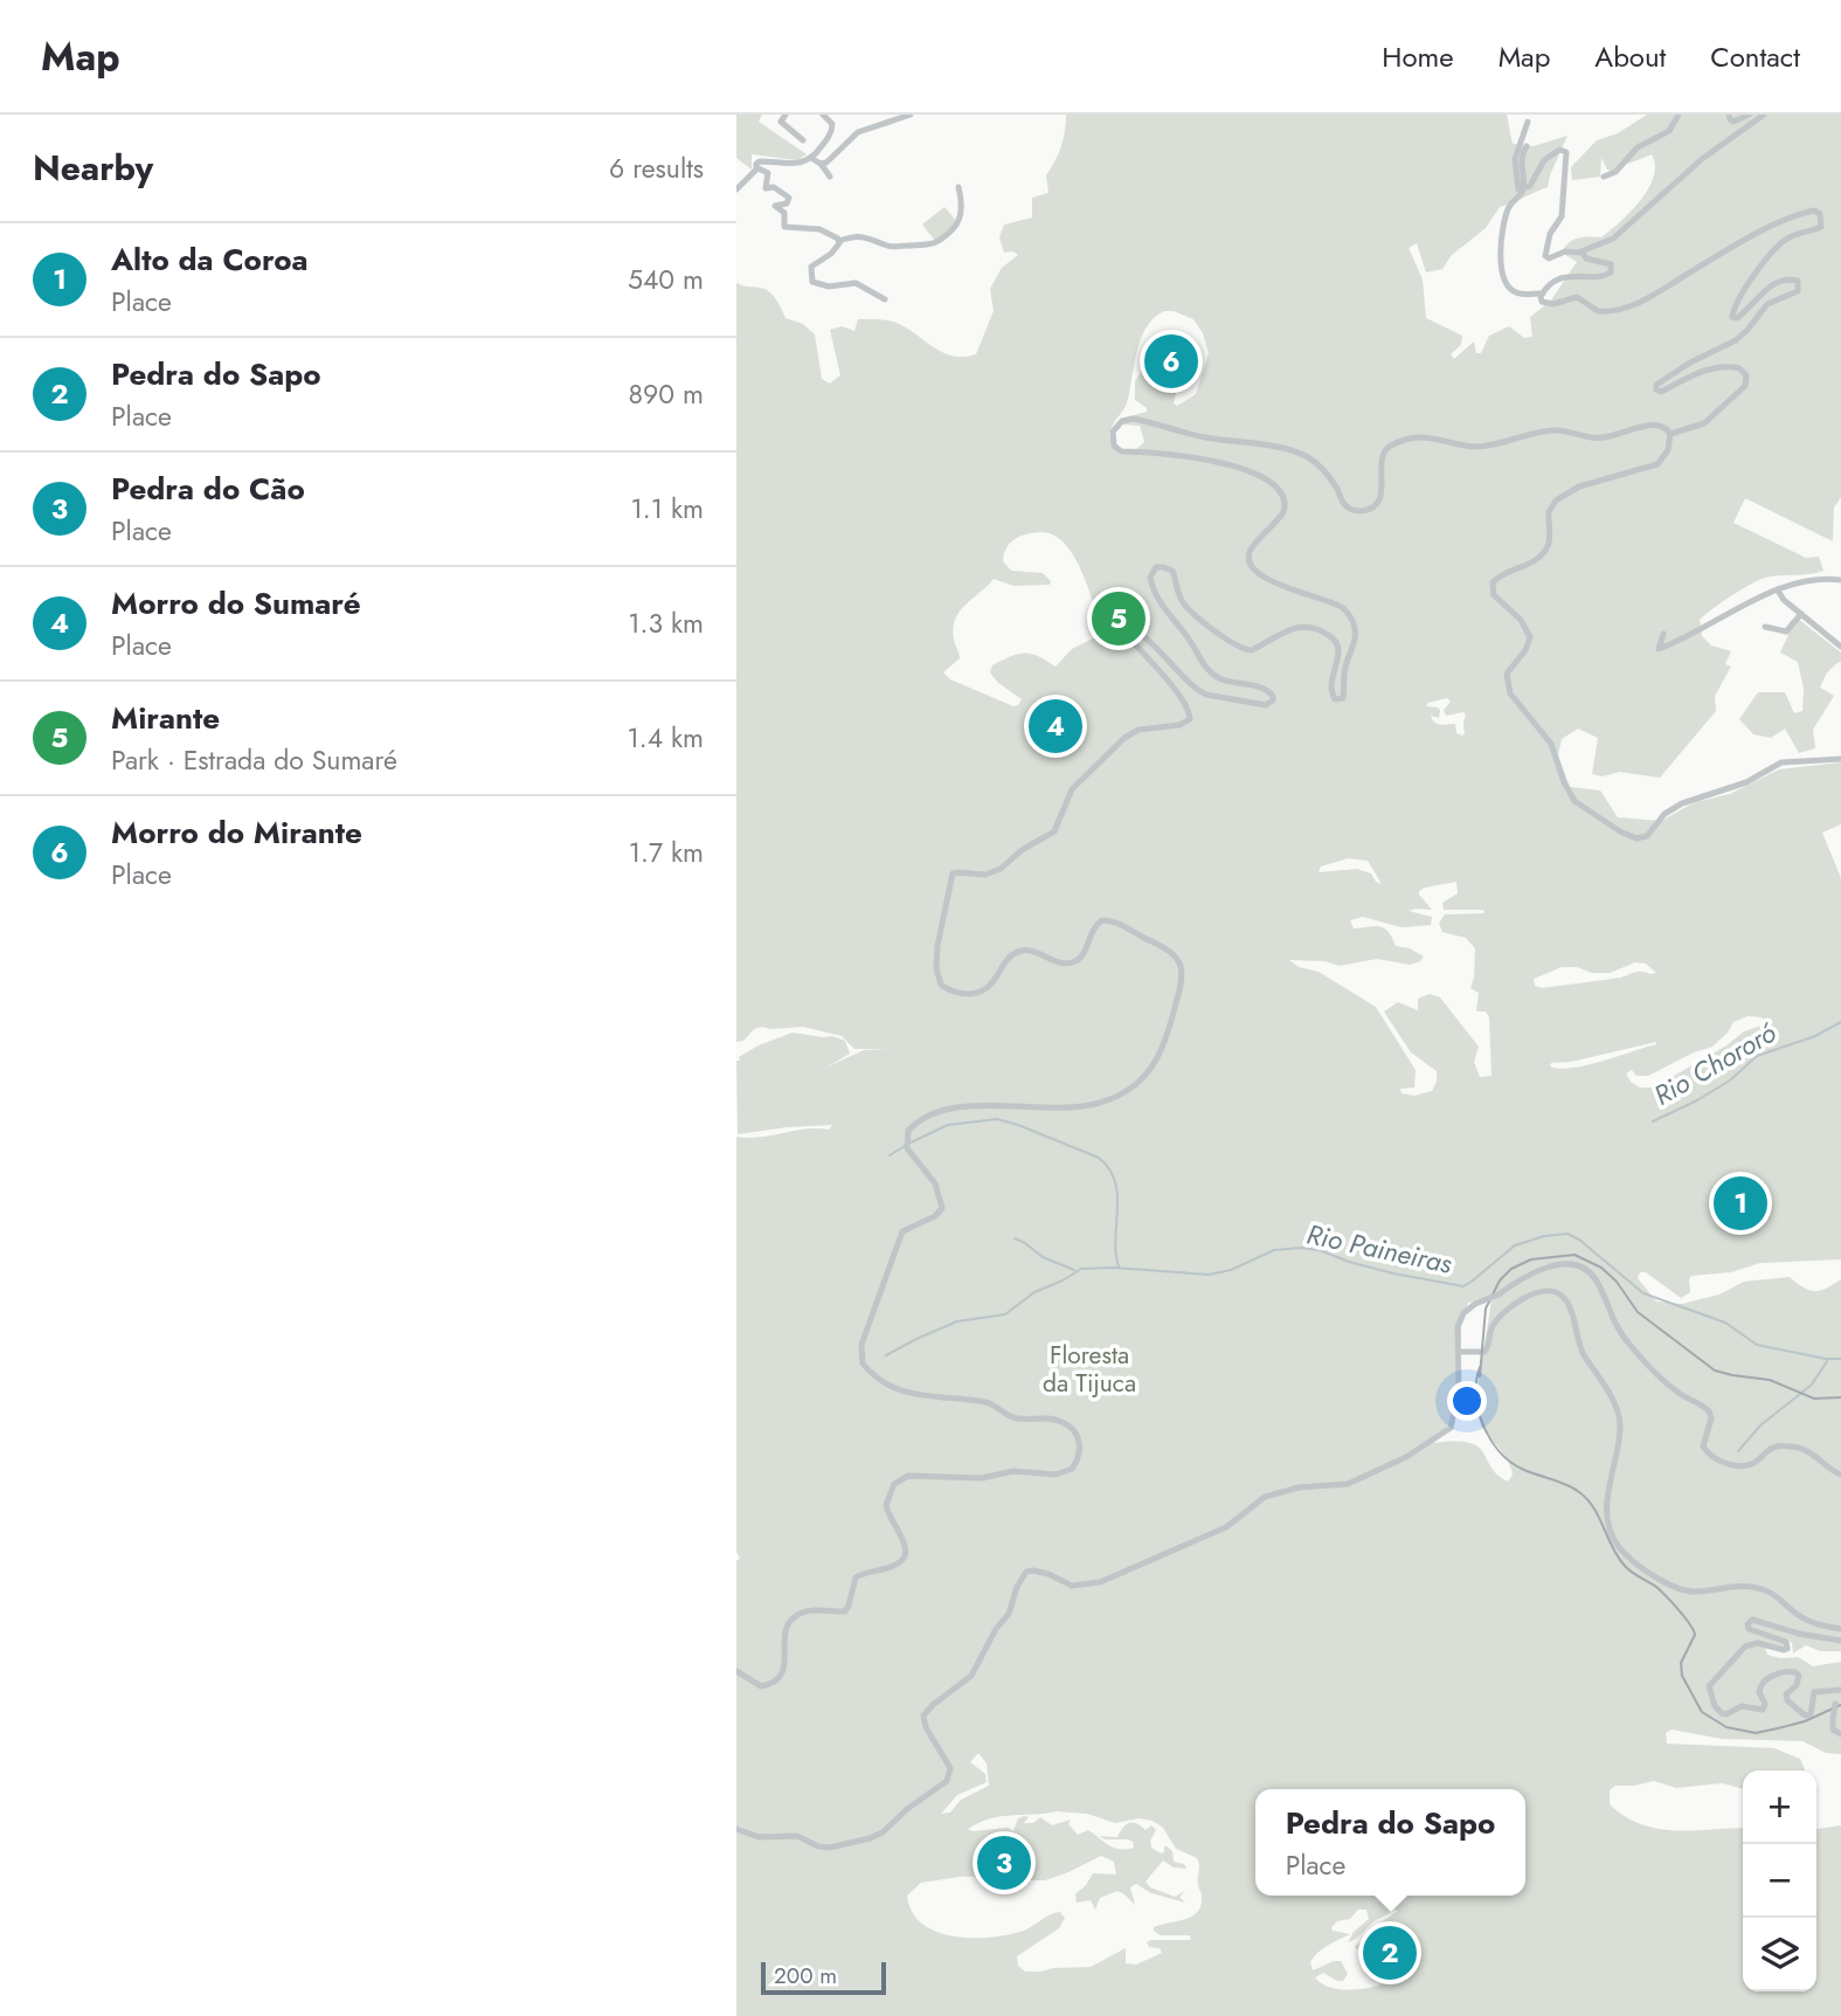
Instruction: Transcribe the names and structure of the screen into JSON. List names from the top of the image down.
{
  "water": ["Rio Chororó", "Rio Paineiras"],
  "parks": ["Floresta da Tijuca"],
  "scale_bar": "200 m",
  "page": {
    "header": "Map",
    "nav": [
      "Home",
      "Map",
      "About",
      "Contact"
    ],
    "heading": ["Nearby", "6 results"],
    "list": [
      {
        "mark": "1",
        "name": "Alto da Coroa",
        "note": "Place",
        "value": "540 m"
      },
      {
        "mark": "2",
        "name": "Pedra do Sapo",
        "note": "Place",
        "value": "890 m"
      },
      {
        "mark": "3",
        "name": "Pedra do Cão",
        "note": "Place",
        "value": "1.1 km"
      },
      {
        "mark": "4",
        "name": "Morro do Sumaré",
        "note": "Place",
        "value": "1.3 km"
      },
      {
        "mark": "5",
        "name": "Mirante",
        "note": "Park · Estrada do Sumaré",
        "value": "1.4 km"
      },
      {
        "mark": "6",
        "name": "Morro do Mirante",
        "note": "Place",
        "value": "1.7 km"
      }
    ],
    "pins": [
      "6",
      "5",
      "4",
      "1",
      "3",
      "2"
    ],
    "map_buttons": ["+", "−"],
    "popup": ["Pedra do Sapo", "Place"],
    "scale": "200 m"
  }
}
